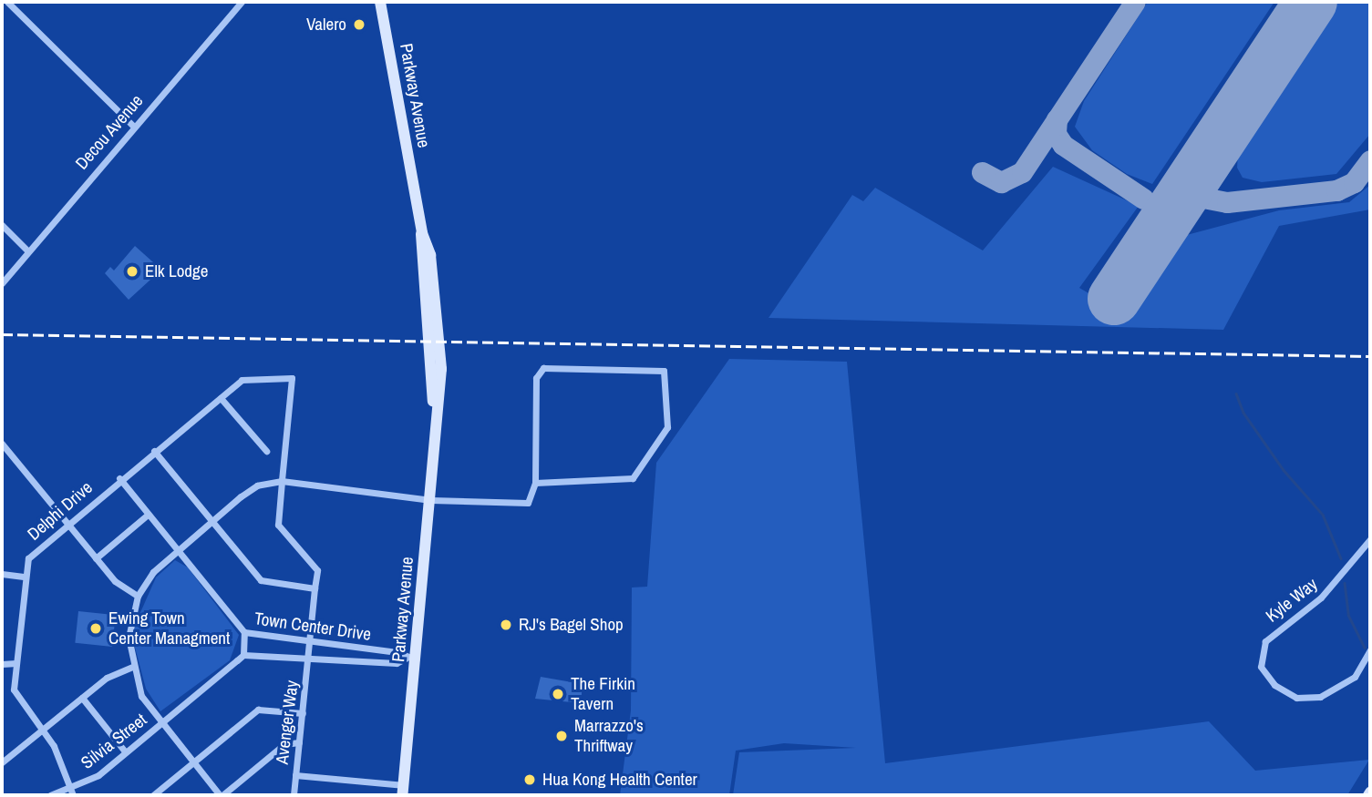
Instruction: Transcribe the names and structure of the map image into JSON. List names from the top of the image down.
{
  "streets": {
    "main road": ["Parkway Avenue"],
    "street": [
      "Decou Avenue",
      "Delphi Drive",
      "Kyle Way",
      "Town Center Drive",
      "Avenger Way",
      "Silvia Street"
    ]
  },
  "crossings": [
    ["Parkway Avenue", "Town Center Drive"],
    ["Parkway Avenue", "Avenger Way"],
    ["Delphi Drive", "Town Center Drive"],
    ["Delphi Drive", "Avenger Way"],
    ["Delphi Drive", "Silvia Street"],
    ["Town Center Drive", "Avenger Way"],
    ["Town Center Drive", "Silvia Street"]
  ],
  "places": [
    "Valero",
    "Elk Lodge",
    "RJ's Bagel Shop",
    "Ewing Town Center Managment",
    "The Firkin Tavern",
    "Marrazzo's Thriftway",
    "Hua Kong Health Center"
  ]
}
